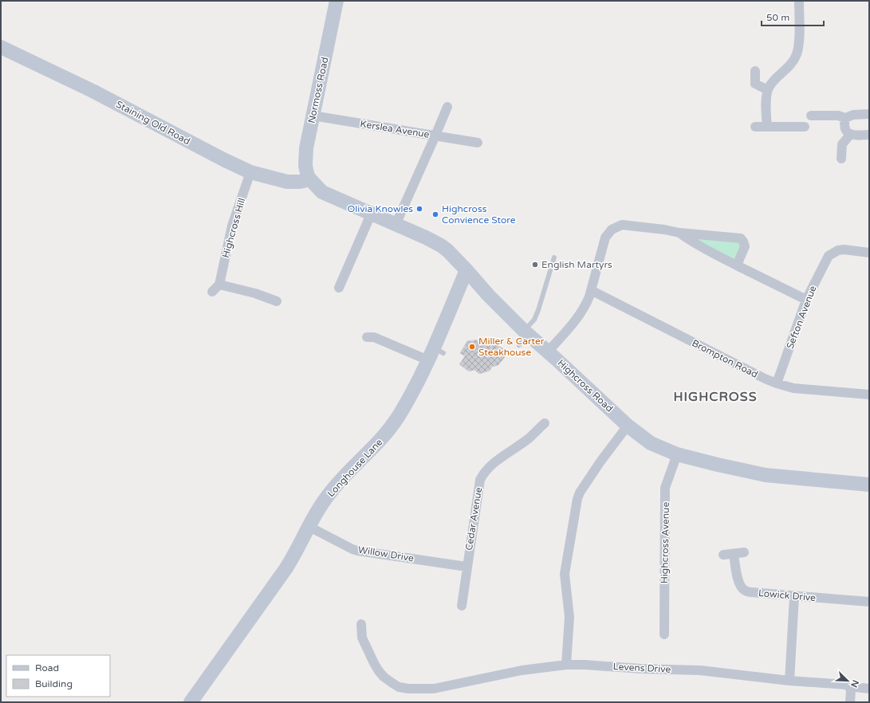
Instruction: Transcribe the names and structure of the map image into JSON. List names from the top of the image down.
{
  "streets": {
    "main road": [
      "Normoss Road",
      "Staining Old Road",
      "Highcross Road",
      "Longhouse Lane"
    ],
    "street": [
      "Kerslea Avenue",
      "Highcross Hill",
      "Sefton Avenue",
      "Brompton Road",
      "Cedar Avenue",
      "Highcross Avenue",
      "Willow Drive",
      "Lowick Drive",
      "Levens Drive"
    ]
  },
  "crossings": [
    ["Normoss Road", "Staining Old Road"],
    ["Normoss Road", "Kerslea Avenue"],
    ["Normoss Road", "Highcross Road"],
    ["Staining Old Road", "Highcross Hill"],
    ["Staining Old Road", "Highcross Road"],
    ["Sefton Avenue", "Brompton Road"],
    ["Highcross Road", "Longhouse Lane"],
    ["Highcross Road", "Highcross Avenue"],
    ["Longhouse Lane", "Willow Drive"],
    ["Cedar Avenue", "Willow Drive"]
  ],
  "districts": ["HIGHCROSS"],
  "places": [
    "Olivia Knowles",
    "Highcross Convience Store",
    "English Martyrs",
    "Miller & Carter Steakhouse"
  ],
  "legend": ["Road", "Building"],
  "scale_bar": "50 m",
  "north": "bottom right"
}
